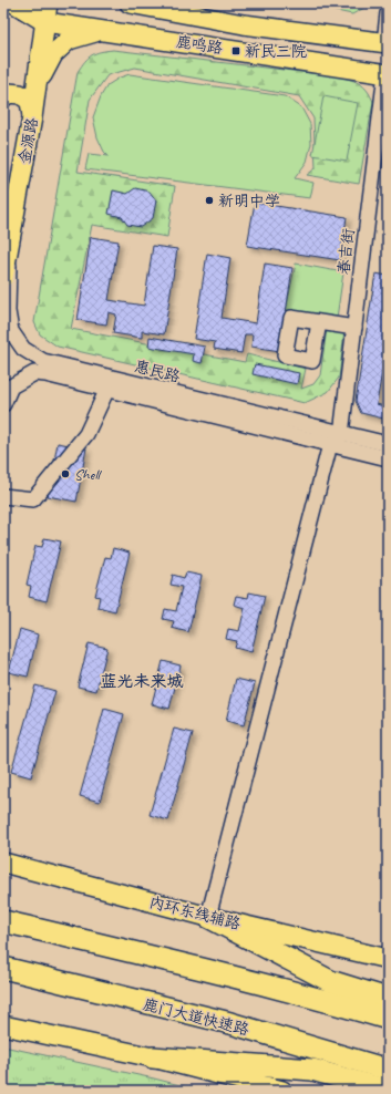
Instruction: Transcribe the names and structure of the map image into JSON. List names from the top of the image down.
{
  "streets": {
    "highway": ["鹿门大道快速路"],
    "main road": ["鹿鸣路", "金源路", "内环东线辅路"],
    "street": ["春吉街", "惠民路"]
  },
  "crossings": [
    ["鹿鸣路", "金源路"],
    ["鹿鸣路", "春吉街"],
    ["金源路", "惠民路"],
    ["春吉街", "惠民路"]
  ],
  "districts": ["蓝光未来城"],
  "places": {
    "transit": ["新民三院"],
    "other": ["新明中学", "Shell"]
  }
}
